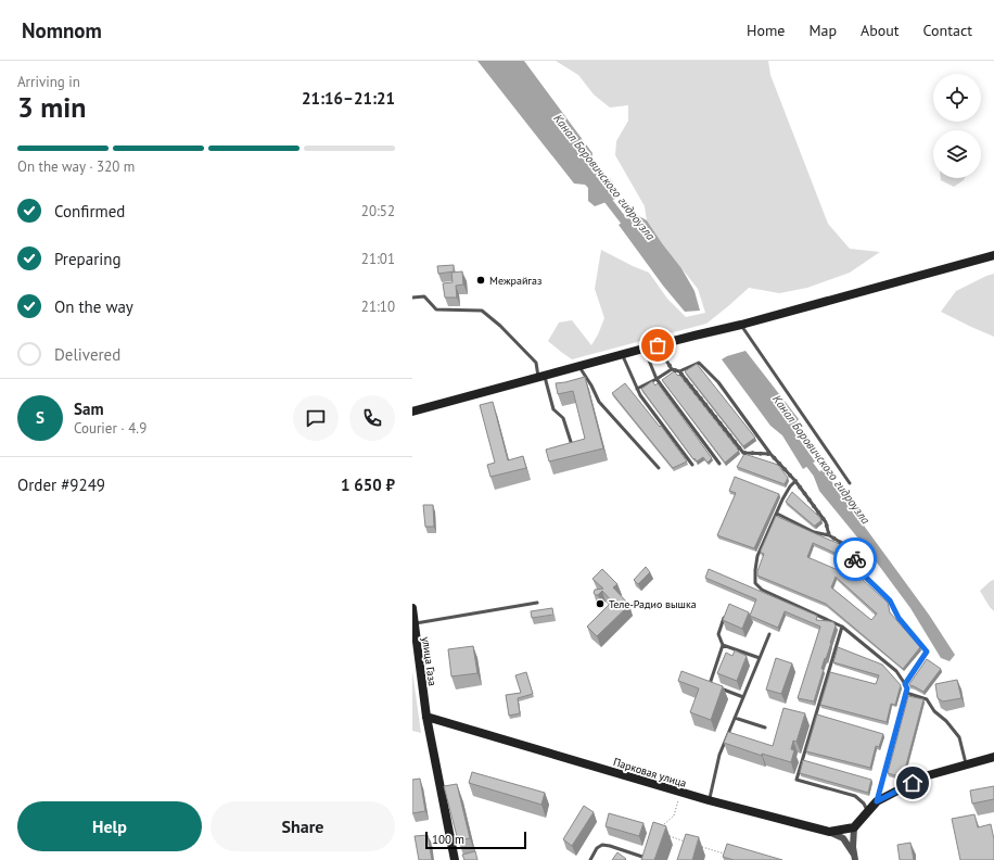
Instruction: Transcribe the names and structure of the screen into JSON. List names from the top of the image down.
{
  "streets": {
    "main road": ["улица Газа", "Парковая улица"]
  },
  "crossings": [
    ["улица Газа", "Парковая улица"]
  ],
  "water": ["Канал Боровичского гидроузла"],
  "places": ["Межрайгаз", "Теле-Радио вышка"],
  "scale_bar": "100 m",
  "page": {
    "header": "Nomnom",
    "nav": [
      "Home",
      "Map",
      "About",
      "Contact"
    ],
    "heading": ["3 min", "Arriving in", "21:16–21:21"],
    "panel": [
      "Sam",
      "Courier · 4.9",
      "Order #9249",
      "1 650 ₽"
    ],
    "bar": "On the way · 320 m",
    "list": [
      ["Confirmed", "20:52"],
      ["Preparing", "21:01"],
      ["On the way", "21:10"],
      "Delivered"
    ],
    "round": "S",
    "buttons": ["Help", "Share"],
    "scale": "100 m"
  }
}
